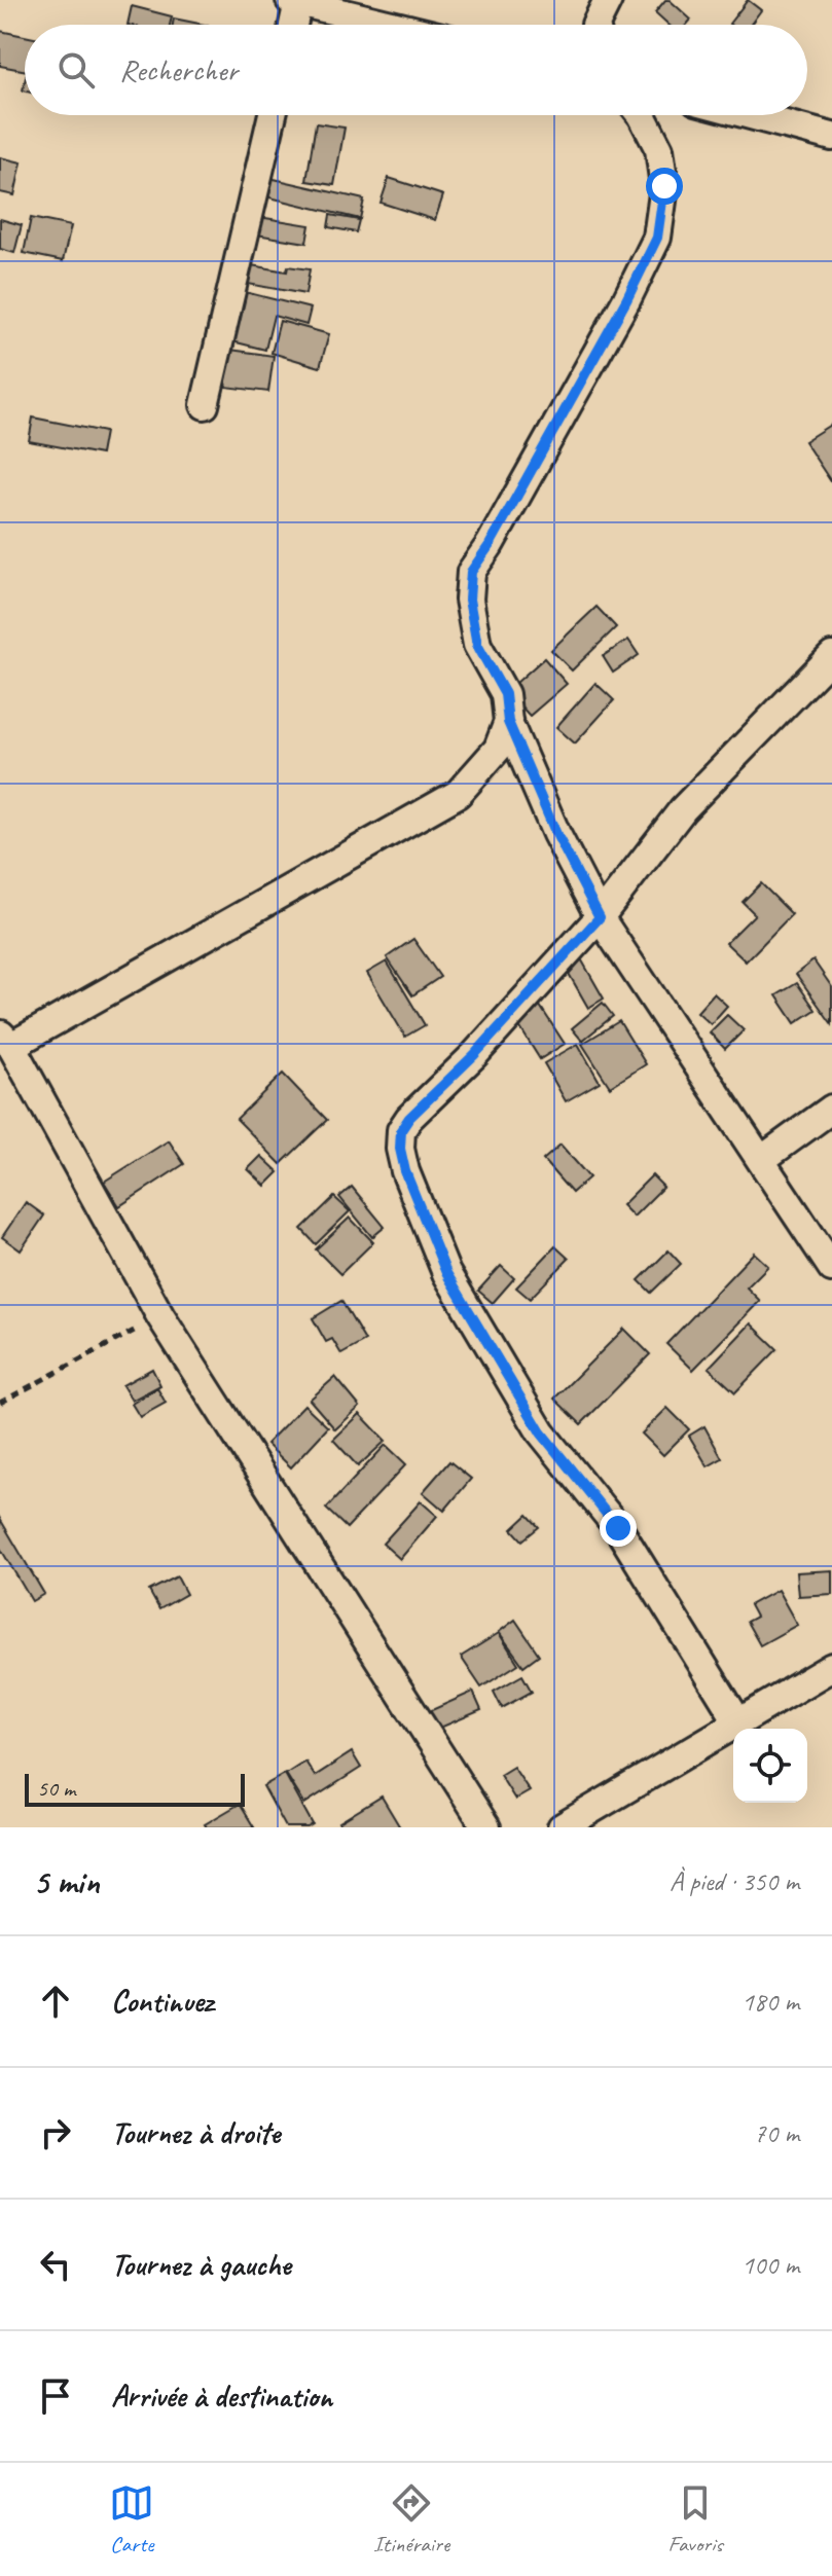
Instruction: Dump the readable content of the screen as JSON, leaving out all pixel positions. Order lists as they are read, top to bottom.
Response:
{
  "scale_bar": "50 m",
  "page": {
    "search": "Rechercher",
    "scale": "50 m",
    "heading": ["5 min", "À pied · 350 m"],
    "list": [
      ["Continuez", "180 m"],
      ["Tournez à droite", "70 m"],
      ["Tournez à gauche", "100 m"],
      "Arrivée à destination"
    ],
    "nav": ["Carte", "Itinéraire", "Favoris"]
  }
}
